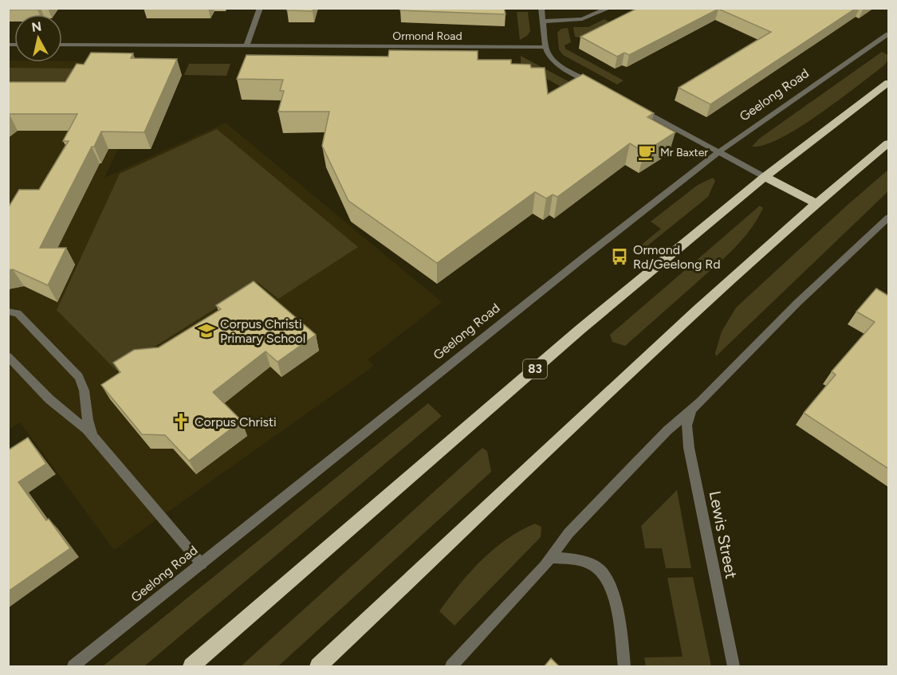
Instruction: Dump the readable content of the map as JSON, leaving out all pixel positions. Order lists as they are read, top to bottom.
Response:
{
  "streets": {
    "highway": ["83"],
    "street": ["Ormond Road", "Geelong Road", "Lewis Street"]
  },
  "places": {
    "cafe": ["Mr Baxter"],
    "bus stop": ["Ormond Rd/Geelong Rd"],
    "school or university": ["Corpus Christi Primary School"],
    "church": ["Corpus Christi"]
  },
  "north": "top"
}
